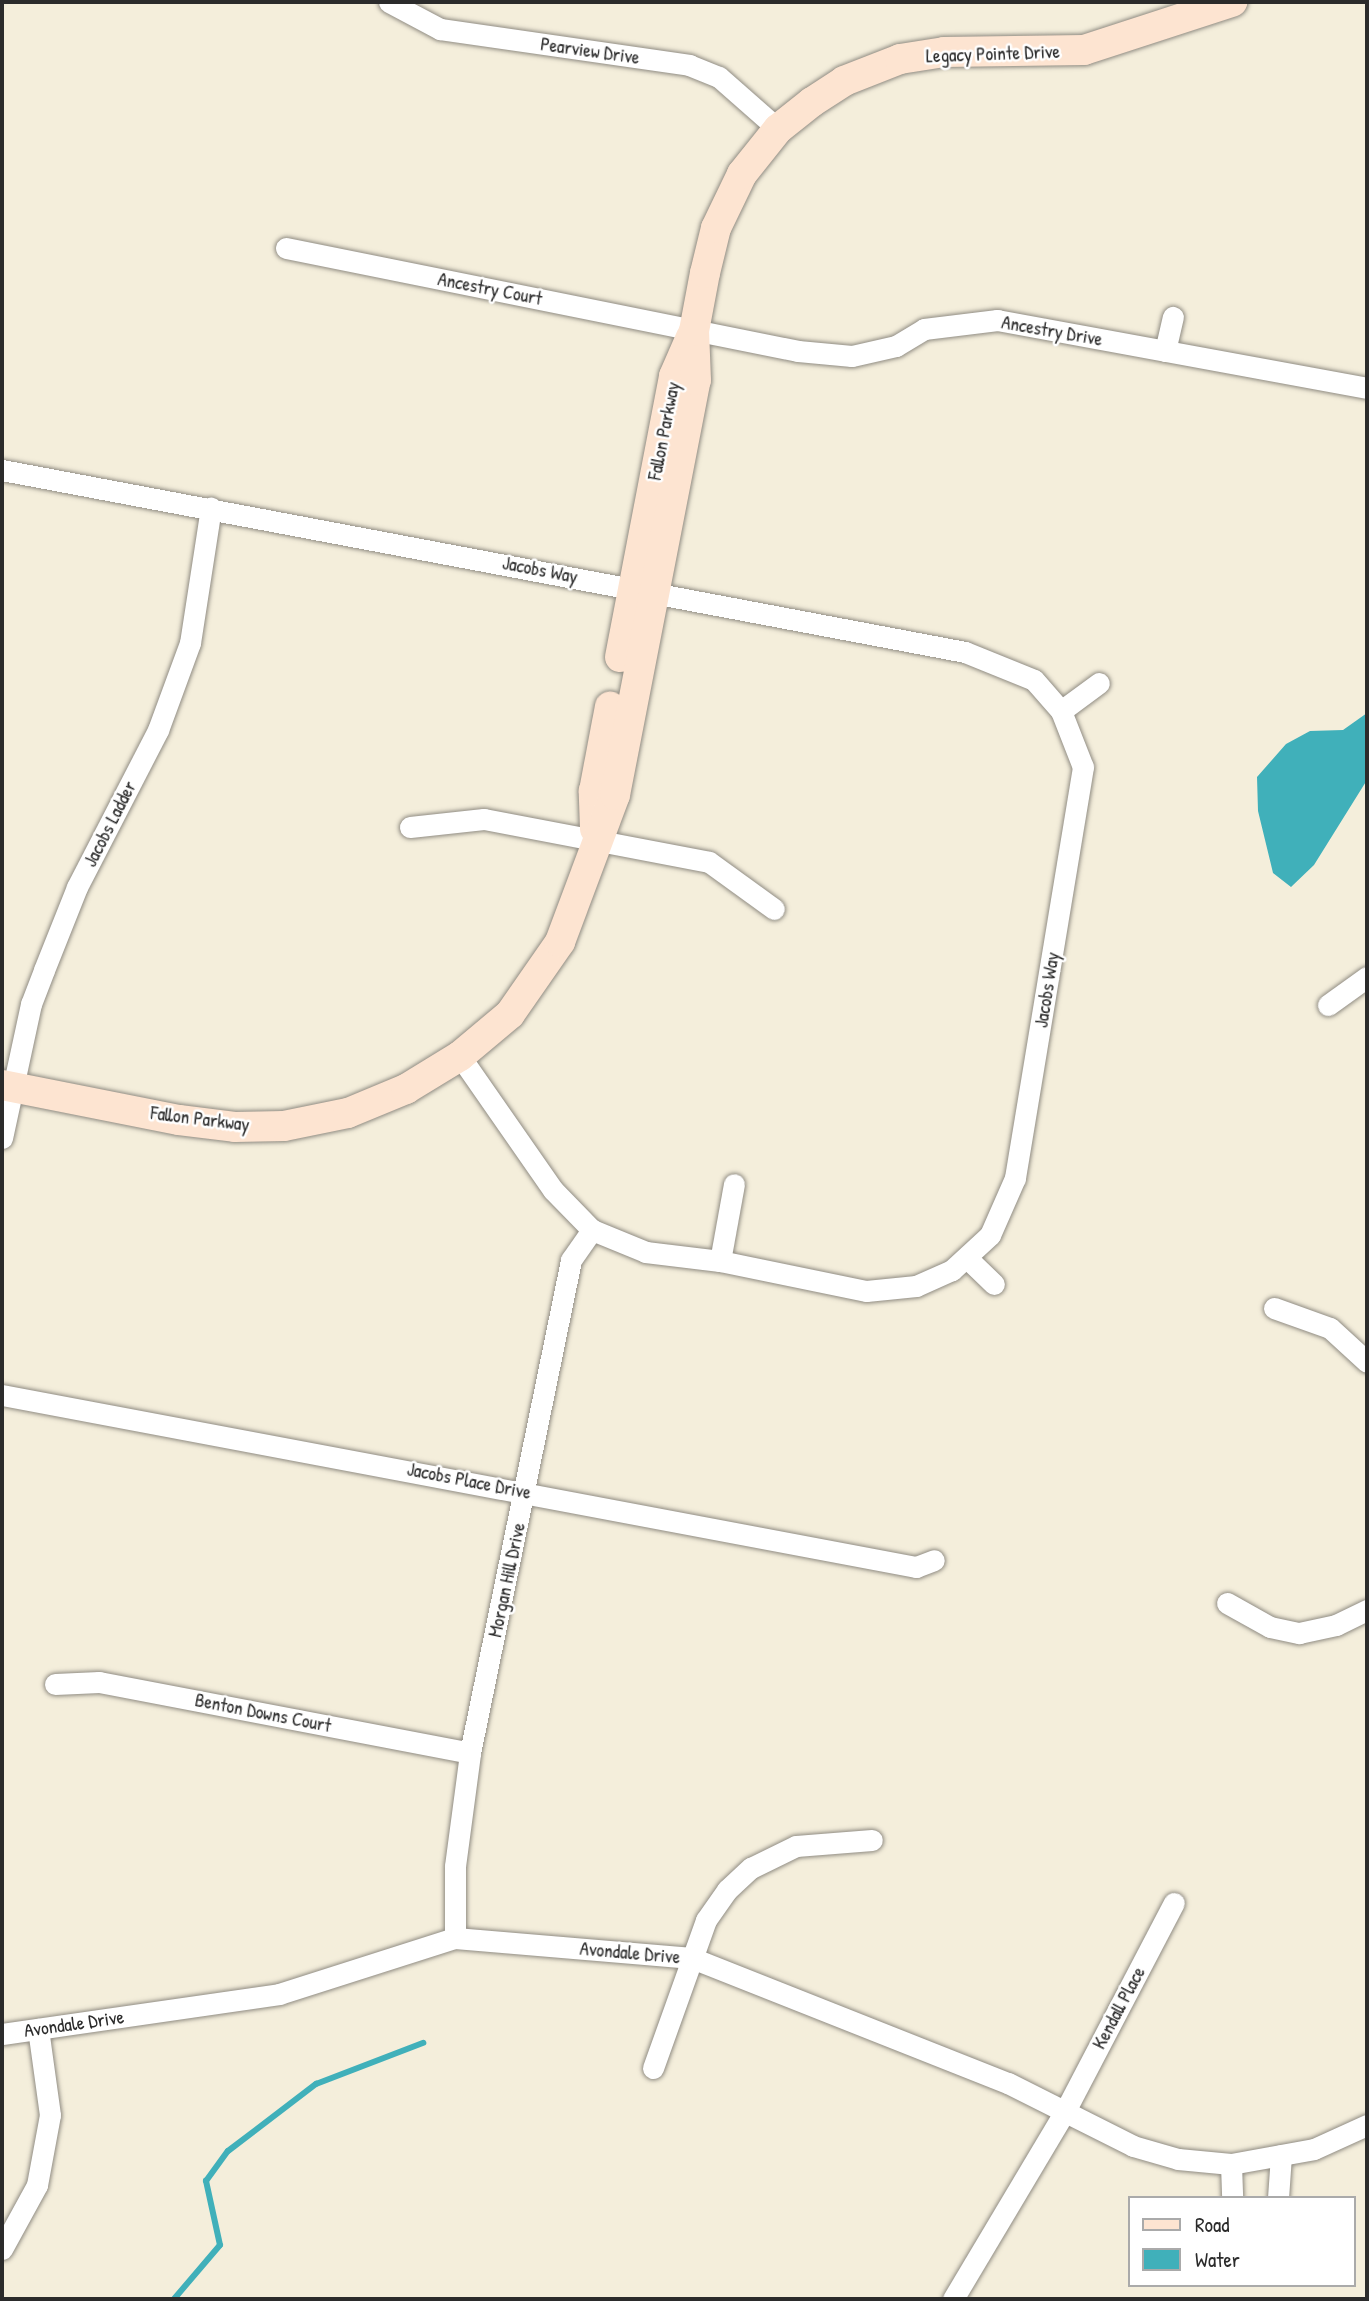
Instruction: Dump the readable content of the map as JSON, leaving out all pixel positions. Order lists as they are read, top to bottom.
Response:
{
  "streets": {
    "street": [
      "Pearview Drive",
      "Legacy Pointe Drive",
      "Ancestry Court",
      "Ancestry Drive",
      "Fallon Parkway",
      "Jacobs Way",
      "Jacobs Ladder",
      "Jacobs Place Drive",
      "Morgan Hill Drive",
      "Benton Downs Court",
      "Avondale Drive",
      "Kendall Place"
    ]
  },
  "crossings": [
    ["Pearview Drive", "Legacy Pointe Drive"],
    ["Legacy Pointe Drive", "Ancestry Court"],
    ["Legacy Pointe Drive", "Ancestry Drive"],
    ["Legacy Pointe Drive", "Fallon Parkway"],
    ["Ancestry Court", "Ancestry Drive"],
    ["Ancestry Court", "Fallon Parkway"],
    ["Ancestry Drive", "Fallon Parkway"],
    ["Fallon Parkway", "Jacobs Way"],
    ["Fallon Parkway", "Jacobs Ladder"],
    ["Jacobs Way", "Jacobs Ladder"],
    ["Jacobs Way", "Morgan Hill Drive"],
    ["Jacobs Place Drive", "Morgan Hill Drive"],
    ["Morgan Hill Drive", "Benton Downs Court"],
    ["Morgan Hill Drive", "Avondale Drive"],
    ["Avondale Drive", "Kendall Place"]
  ],
  "legend": ["Road", "Water"]
}
